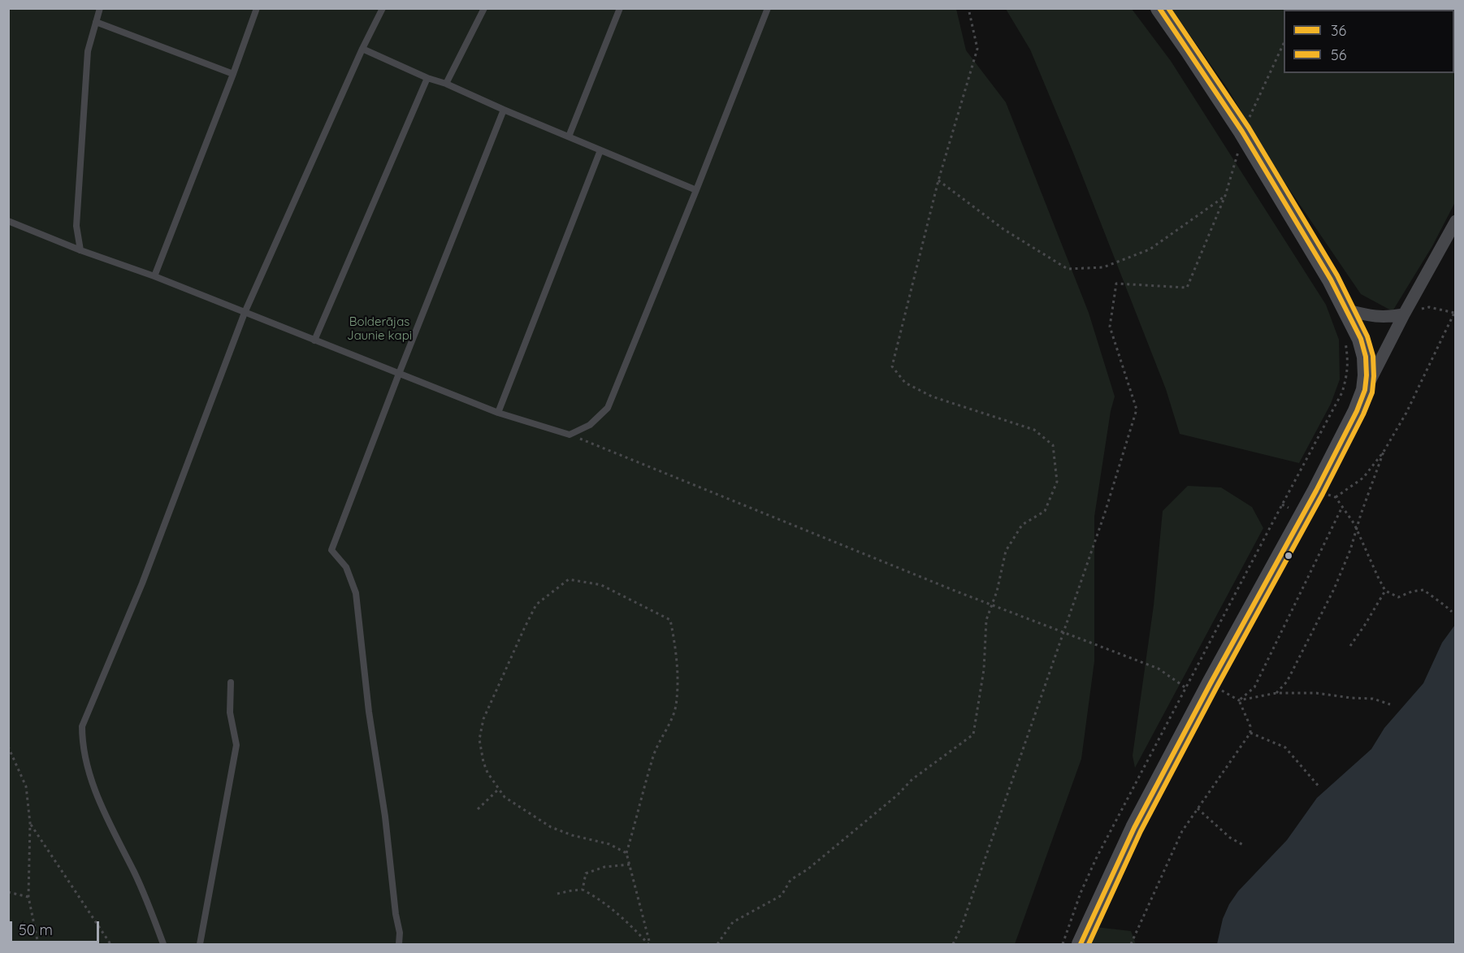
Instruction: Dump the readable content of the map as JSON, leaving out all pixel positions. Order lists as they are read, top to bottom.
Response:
{
  "parks": ["Bolderājas Jaunie kapi"],
  "lines": ["transit line 36", "transit line 56"],
  "legend": ["36", "56"],
  "scale_bar": "50 m"
}
